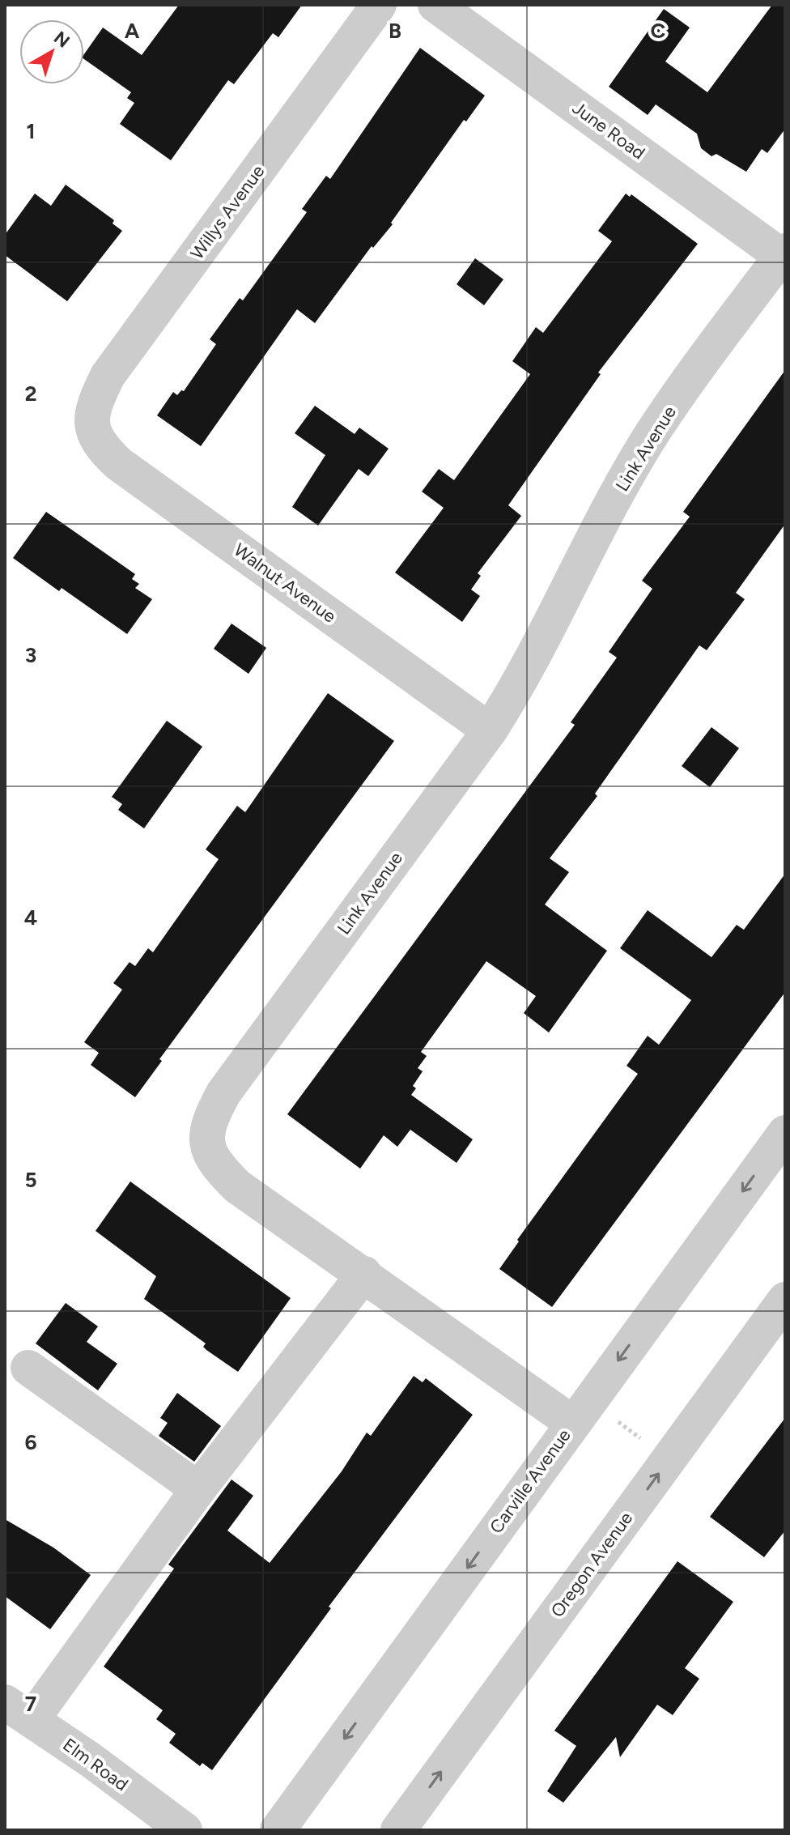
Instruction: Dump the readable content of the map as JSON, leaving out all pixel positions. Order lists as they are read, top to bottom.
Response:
{
  "streets": {
    "street": [
      "June Road",
      "Willys Avenue",
      "Link Avenue",
      "Walnut Avenue",
      "Carville Avenue",
      "Oregon Avenue",
      "Elm Road"
    ]
  },
  "crossings": [
    ["June Road", "Link Avenue"],
    ["Willys Avenue", "Walnut Avenue"],
    ["Link Avenue", "Walnut Avenue"],
    ["Link Avenue", "Carville Avenue"]
  ],
  "one_way": ["Oregon Avenue"],
  "north": "top right",
  "grid": {
    "columns": ["A", "B", "C"],
    "rows": [
      "1",
      "2",
      "3",
      "4",
      "5",
      "6",
      "7"
    ]
  }
}
